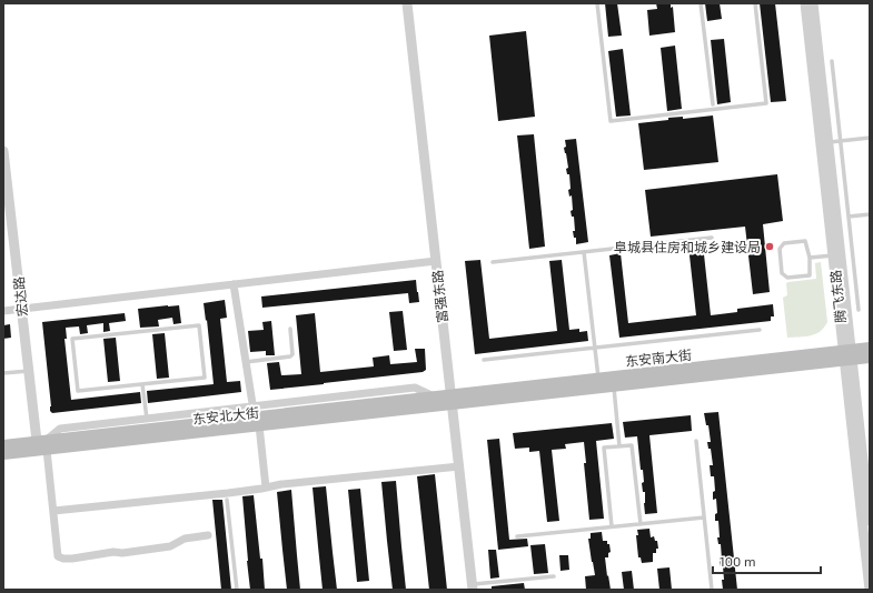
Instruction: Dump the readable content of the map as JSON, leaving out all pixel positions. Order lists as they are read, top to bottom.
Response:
{
  "streets": {
    "main road": ["东安南大街", "东安北大街"],
    "street": ["宏达路", "富强东路", "腾飞东路"]
  },
  "crossings": [
    ["宏达路", "东安北大街"],
    ["富强东路", "东安南大街"],
    ["富强东路", "东安北大街"],
    ["腾飞东路", "东安南大街"],
    ["东安南大街", "东安北大街"]
  ],
  "places": ["阜城县住房和城乡建设局"],
  "scale_bar": "100 m"
}
